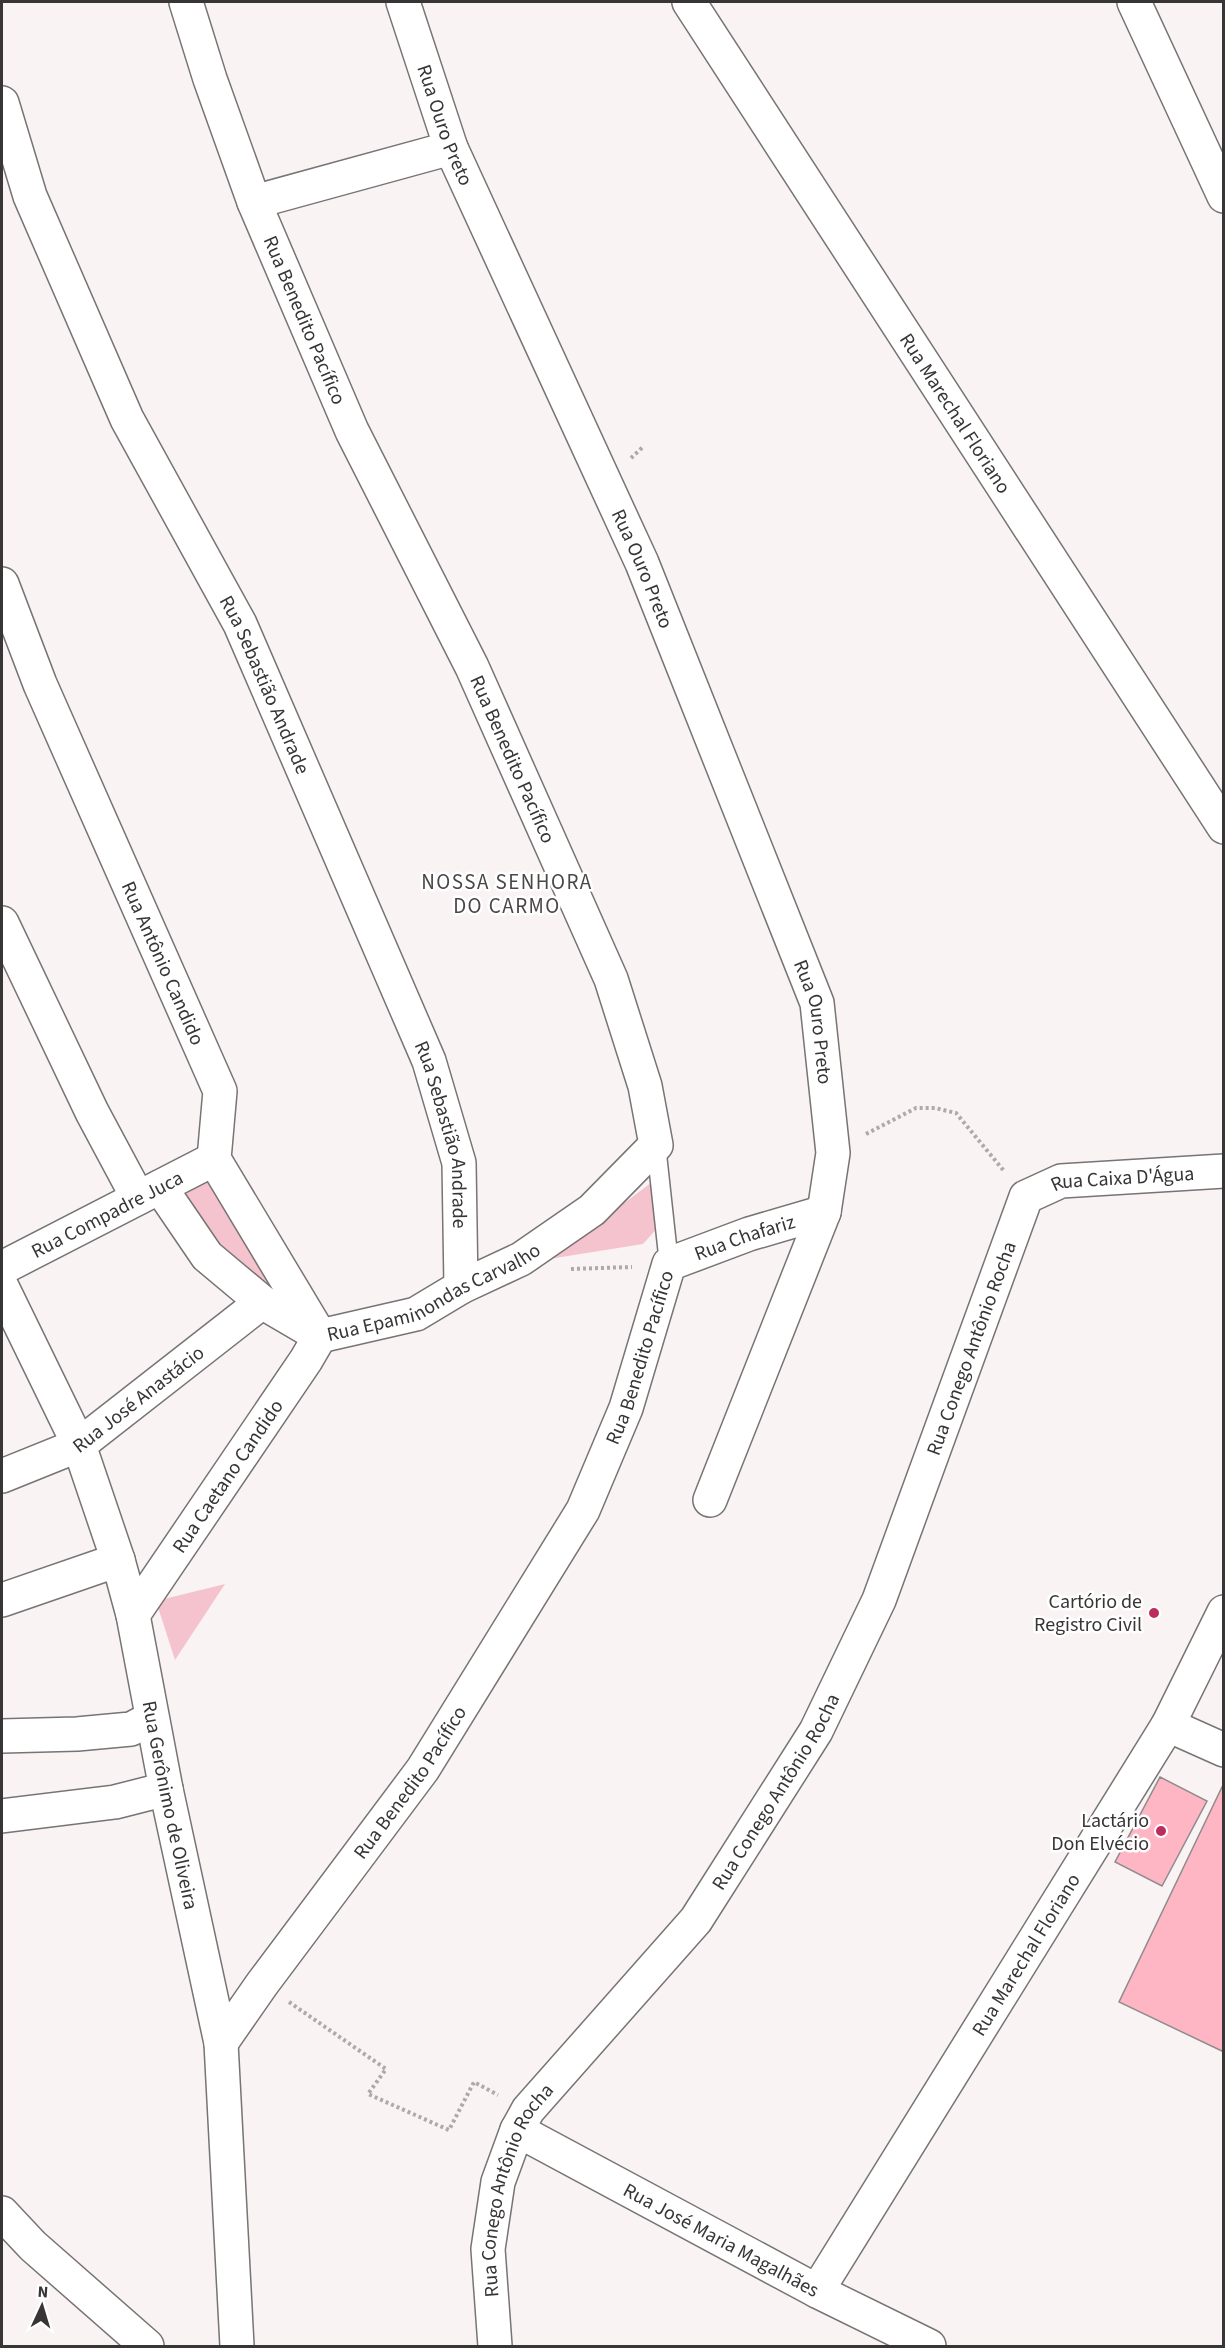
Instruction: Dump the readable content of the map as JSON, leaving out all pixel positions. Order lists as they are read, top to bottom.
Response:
{
  "streets": {
    "street": [
      "Rua Ouro Preto",
      "Rua Benedito Pacífico",
      "Rua Marechal Floriano",
      "Rua Sebastião Andrade",
      "Rua Antônio Candido",
      "Rua Caixa D'Água",
      "Rua Compadre Juca",
      "Rua Chafariz",
      "Rua Epaminondas Carvalho",
      "Rua Conego Antônio Rocha",
      "Rua José Anastácio",
      "Rua Caetano Candido",
      "Rua Gerônimo de Oliveira",
      "Rua José Maria Magalhães"
    ]
  },
  "crossings": [
    ["Rua Ouro Preto", "Rua Chafariz"],
    ["Rua Benedito Pacífico", "Rua Chafariz"],
    ["Rua Benedito Pacífico", "Rua Epaminondas Carvalho"],
    ["Rua Benedito Pacífico", "Rua Gerônimo de Oliveira"],
    ["Rua Marechal Floriano", "Rua José Maria Magalhães"],
    ["Rua Sebastião Andrade", "Rua Epaminondas Carvalho"],
    ["Rua Antônio Candido", "Rua Compadre Juca"],
    ["Rua Caixa D'Água", "Rua Conego Antônio Rocha"],
    ["Rua Compadre Juca", "Rua Epaminondas Carvalho"],
    ["Rua Chafariz", "Rua Epaminondas Carvalho"],
    ["Rua Epaminondas Carvalho", "Rua José Anastácio"],
    ["Rua Epaminondas Carvalho", "Rua Caetano Candido"],
    ["Rua Conego Antônio Rocha", "Rua José Maria Magalhães"],
    ["Rua José Anastácio", "Rua Gerônimo de Oliveira"],
    ["Rua Caetano Candido", "Rua Gerônimo de Oliveira"]
  ],
  "districts": ["NOSSA SENHORA DO CARMO"],
  "places": ["Cartório de Registro Civil", "Lactário Don Elvécio"],
  "north": "top"
}
